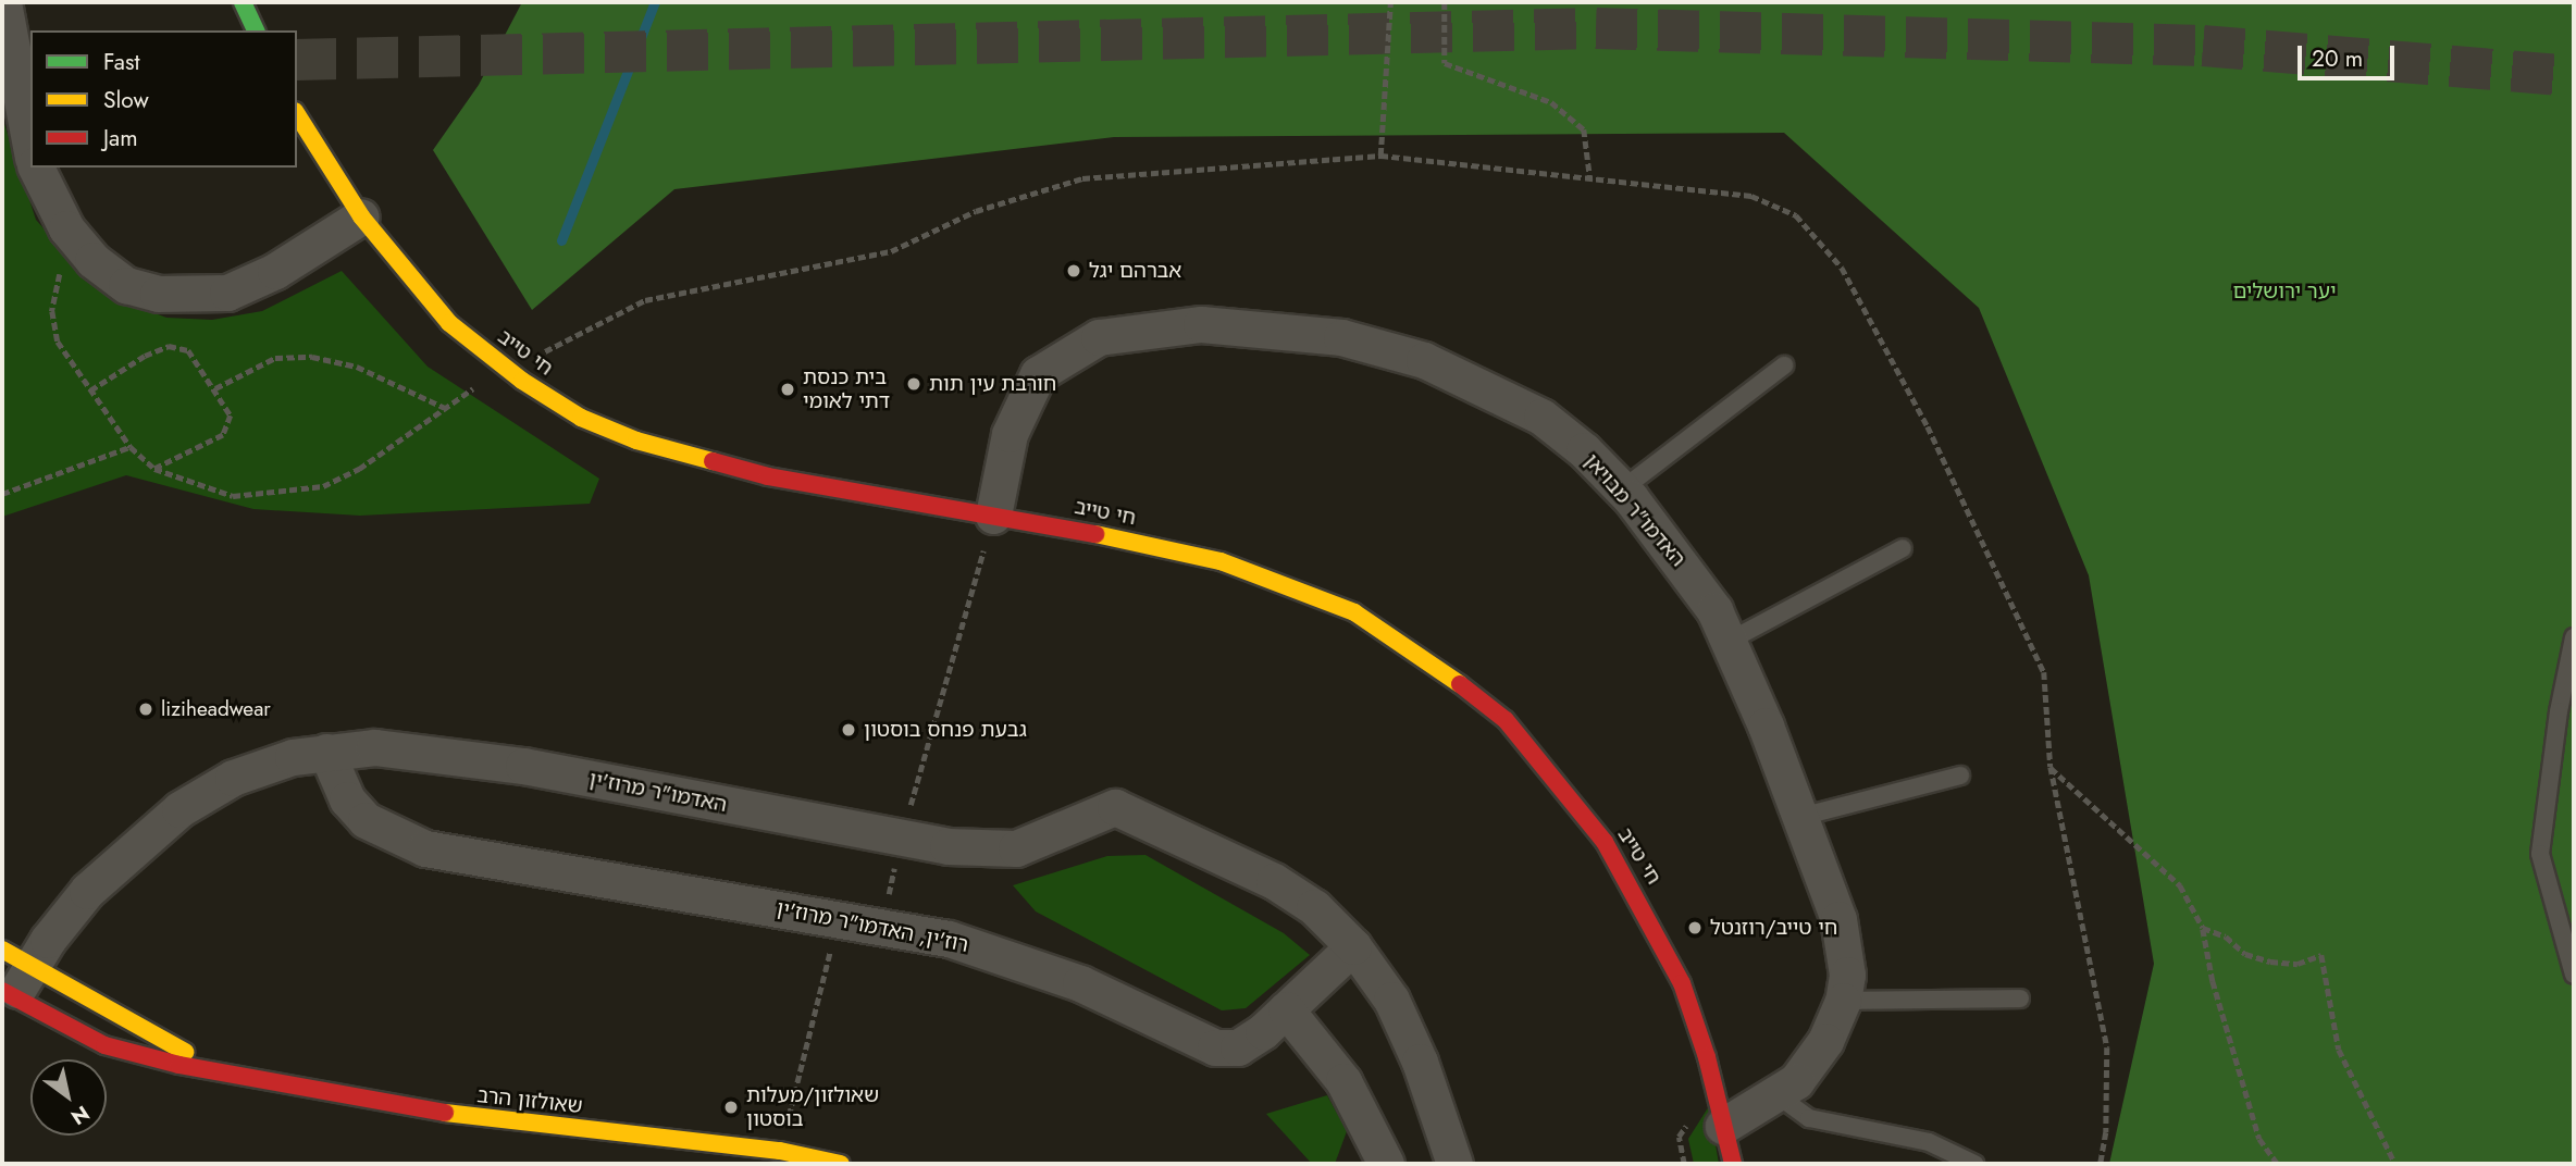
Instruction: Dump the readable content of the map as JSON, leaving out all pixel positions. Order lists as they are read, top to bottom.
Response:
{
  "streets": {
    "street": [
      "חי טייב",
      "האדמו\"ר מבויאן",
      "האדמו\"ר מרוז'ין",
      "רוז'ין, האדמו\"ר מרוז'ין",
      "שאולזון הרב"
    ]
  },
  "crossings": [
    ["חי טייב", "האדמו\"ר מבויאן"],
    ["האדמו\"ר מרוז'ין", "רוז'ין, האדמו\"ר מרוז'ין"],
    ["האדמו\"ר מרוז'ין", "שאולזון הרב"]
  ],
  "parks": ["יער ירושלים"],
  "places": [
    "אברהם יגל",
    "חורבת עין תות",
    "בית כנסת דתי לאומי",
    "liziheadwear",
    "גבעת פנחס בוסטון",
    "חי טייב/רוזנטל",
    "שאולזון/מעלות בוסטון"
  ],
  "legend": ["Fast", "Slow", "Jam"],
  "scale_bar": "20 m",
  "north": "bottom right"
}
